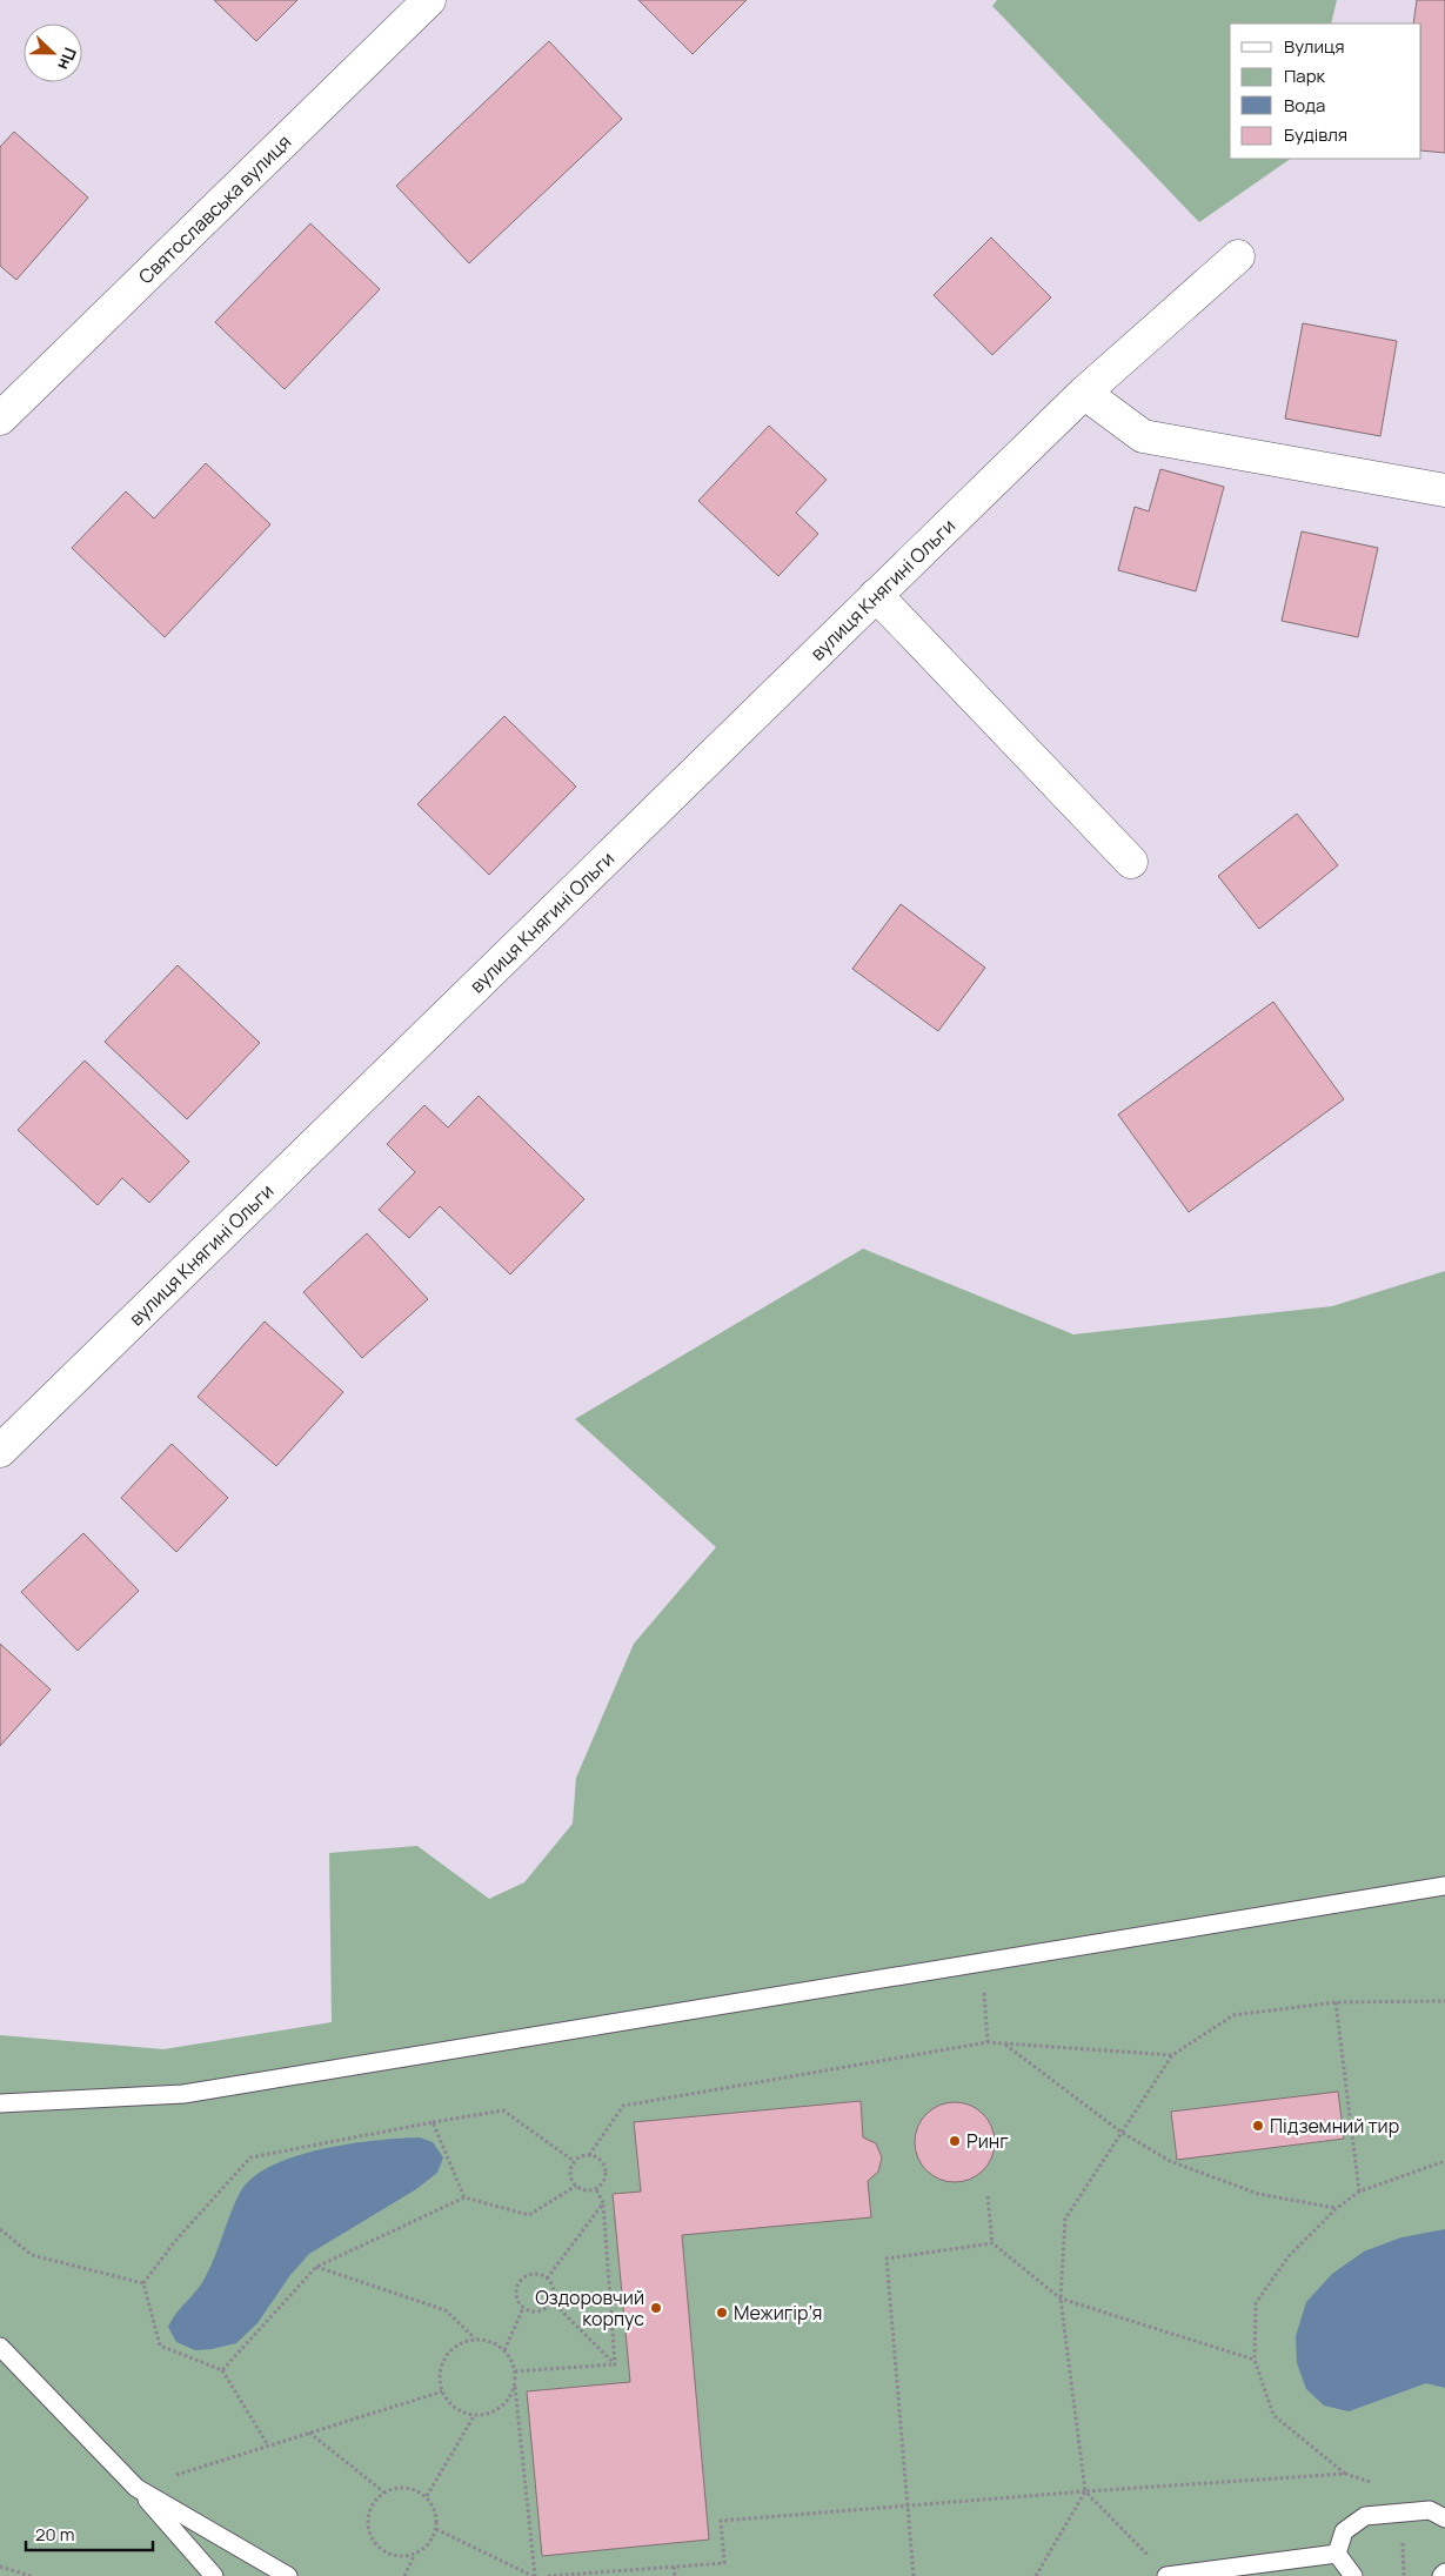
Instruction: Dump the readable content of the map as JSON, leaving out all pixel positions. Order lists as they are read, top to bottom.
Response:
{
  "streets": {
    "street": ["Святославська вулиця", "вулиця Княгині Ольги"]
  },
  "places": [
    "Підземний тир",
    "Ринг",
    "Оздоровчий корпус",
    "Межигір’я"
  ],
  "legend": [
    "Вулиця",
    "Парк",
    "Вода",
    "Будівля"
  ],
  "scale_bar": "20 m",
  "north": "right"
}
